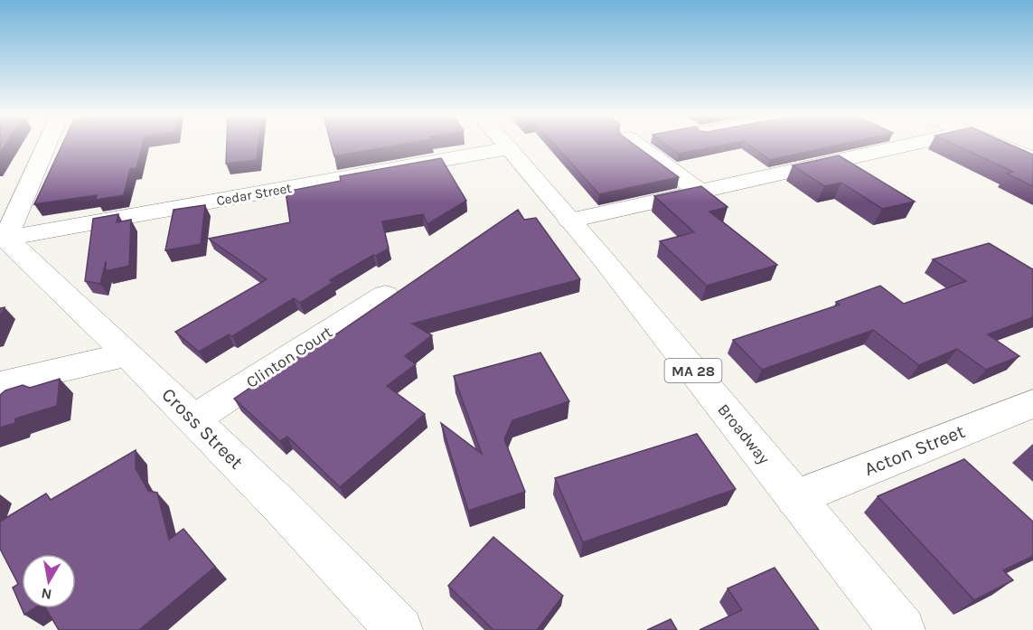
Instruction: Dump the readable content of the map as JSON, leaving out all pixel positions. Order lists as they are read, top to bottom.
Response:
{
  "streets": {
    "street": [
      "Cedar Street",
      "Clinton Court",
      "MA 28",
      "Cross Street",
      "Broadway",
      "Acton Street"
    ]
  },
  "crossings": [
    ["Cedar Street", "Cross Street"],
    ["Cedar Street", "Broadway"],
    ["Clinton Court", "Cross Street"],
    ["Broadway", "Acton Street"]
  ],
  "north": "bottom"
}
